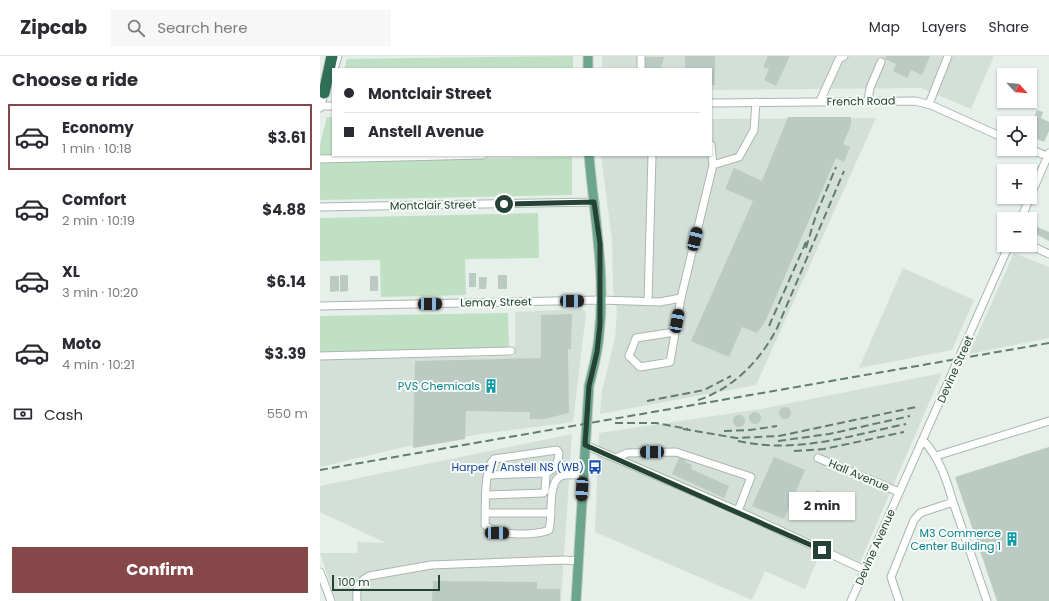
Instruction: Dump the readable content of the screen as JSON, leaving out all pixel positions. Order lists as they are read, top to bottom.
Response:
{
  "streets": {
    "street": [
      "French Road",
      "Montclair Street",
      "Lemay Street",
      "Devine Street",
      "Hall Avenue",
      "Devine Avenue"
    ]
  },
  "crossings": [
    ["Devine Street", "Hall Avenue"],
    ["Devine Street", "Devine Avenue"],
    ["Hall Avenue", "Devine Avenue"]
  ],
  "places": {
    "building": ["PVS Chemicals", "M3 Commerce Center Building 1"],
    "bus stop": ["Harper / Anstell NS (WB)"]
  },
  "scale_bar": "100 m",
  "north": "bottom right",
  "page": {
    "header": "Zipcab",
    "search": "Search here",
    "nav": ["Map", "Layers", "Share"],
    "heading": "Choose a ride",
    "map_buttons": ["+", "−"],
    "banner": ["Montclair Street", "Anstell Avenue"],
    "list": [
      {
        "name": "Economy",
        "note": "1 min · 10:18",
        "value": "$3.61"
      },
      {
        "name": "Comfort",
        "note": "2 min · 10:19",
        "value": "$4.88"
      },
      {
        "name": "XL",
        "note": "3 min · 10:20",
        "value": "$6.14"
      },
      {
        "name": "Moto",
        "note": "4 min · 10:21",
        "value": "$3.39"
      }
    ],
    "pay": ["Cash", "550 m"],
    "bubble": "2 min",
    "buttons": "Confirm",
    "scale": "100 m"
  }
}
